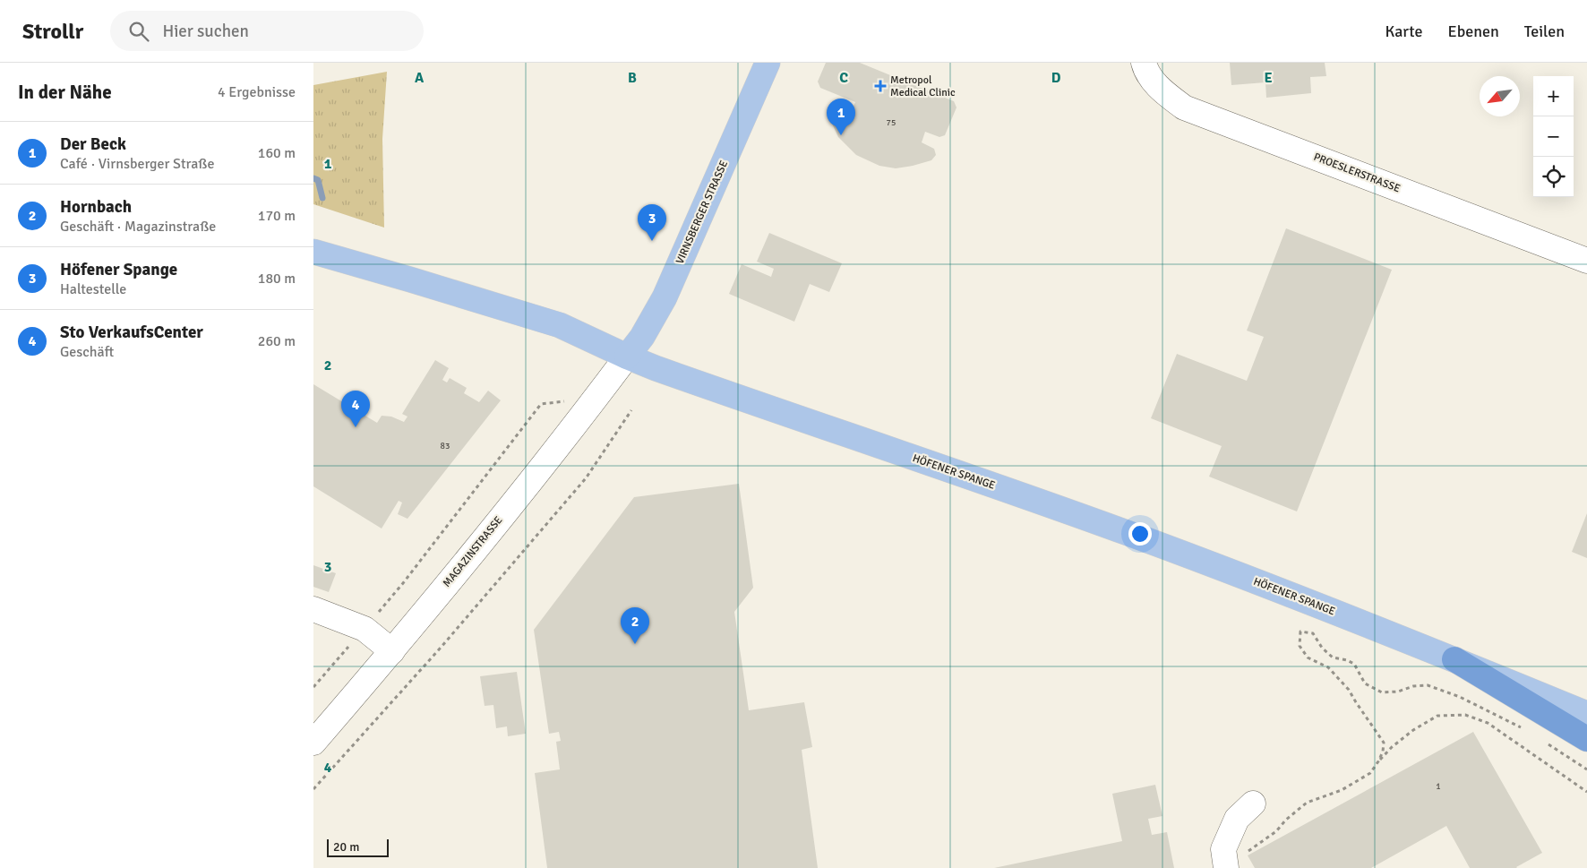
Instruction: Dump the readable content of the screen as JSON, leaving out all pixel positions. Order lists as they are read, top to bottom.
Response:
{
  "streets": {
    "main road": ["VIRNSBERGER STRASSE", "HÖFENER SPANGE"],
    "street": ["PROESLERSTRASSE", "MAGAZINSTRASSE"]
  },
  "crossings": [
    ["VIRNSBERGER STRASSE", "HÖFENER SPANGE"],
    ["VIRNSBERGER STRASSE", "MAGAZINSTRASSE"],
    ["HÖFENER SPANGE", "MAGAZINSTRASSE"]
  ],
  "places": {
    "health": ["Metropol Medical Clinic"]
  },
  "house_numbers": ["75", "83", "1"],
  "scale_bar": "20 m",
  "north": "bottom left",
  "page": {
    "header": "Strollr",
    "search": "Hier suchen",
    "nav": ["Karte", "Ebenen", "Teilen"],
    "heading": ["In der Nähe", "4 Ergebnisse"],
    "map_buttons": ["+", "−"],
    "pins": [
      "1",
      "3",
      "4",
      "2"
    ],
    "list": [
      {
        "mark": "1",
        "name": "Der Beck",
        "note": "Café · Virnsberger Straße",
        "value": "160 m"
      },
      {
        "mark": "2",
        "name": "Hornbach",
        "note": "Geschäft · Magazinstraße",
        "value": "170 m"
      },
      {
        "mark": "3",
        "name": "Höfener Spange",
        "note": "Haltestelle",
        "value": "180 m"
      },
      {
        "mark": "4",
        "name": "Sto VerkaufsCenter",
        "note": "Geschäft",
        "value": "260 m"
      }
    ],
    "scale": "20 m"
  },
  "grid": {
    "columns": [
      "A",
      "B",
      "C",
      "D",
      "E"
    ],
    "rows": [
      "1",
      "2",
      "3",
      "4"
    ]
  }
}
